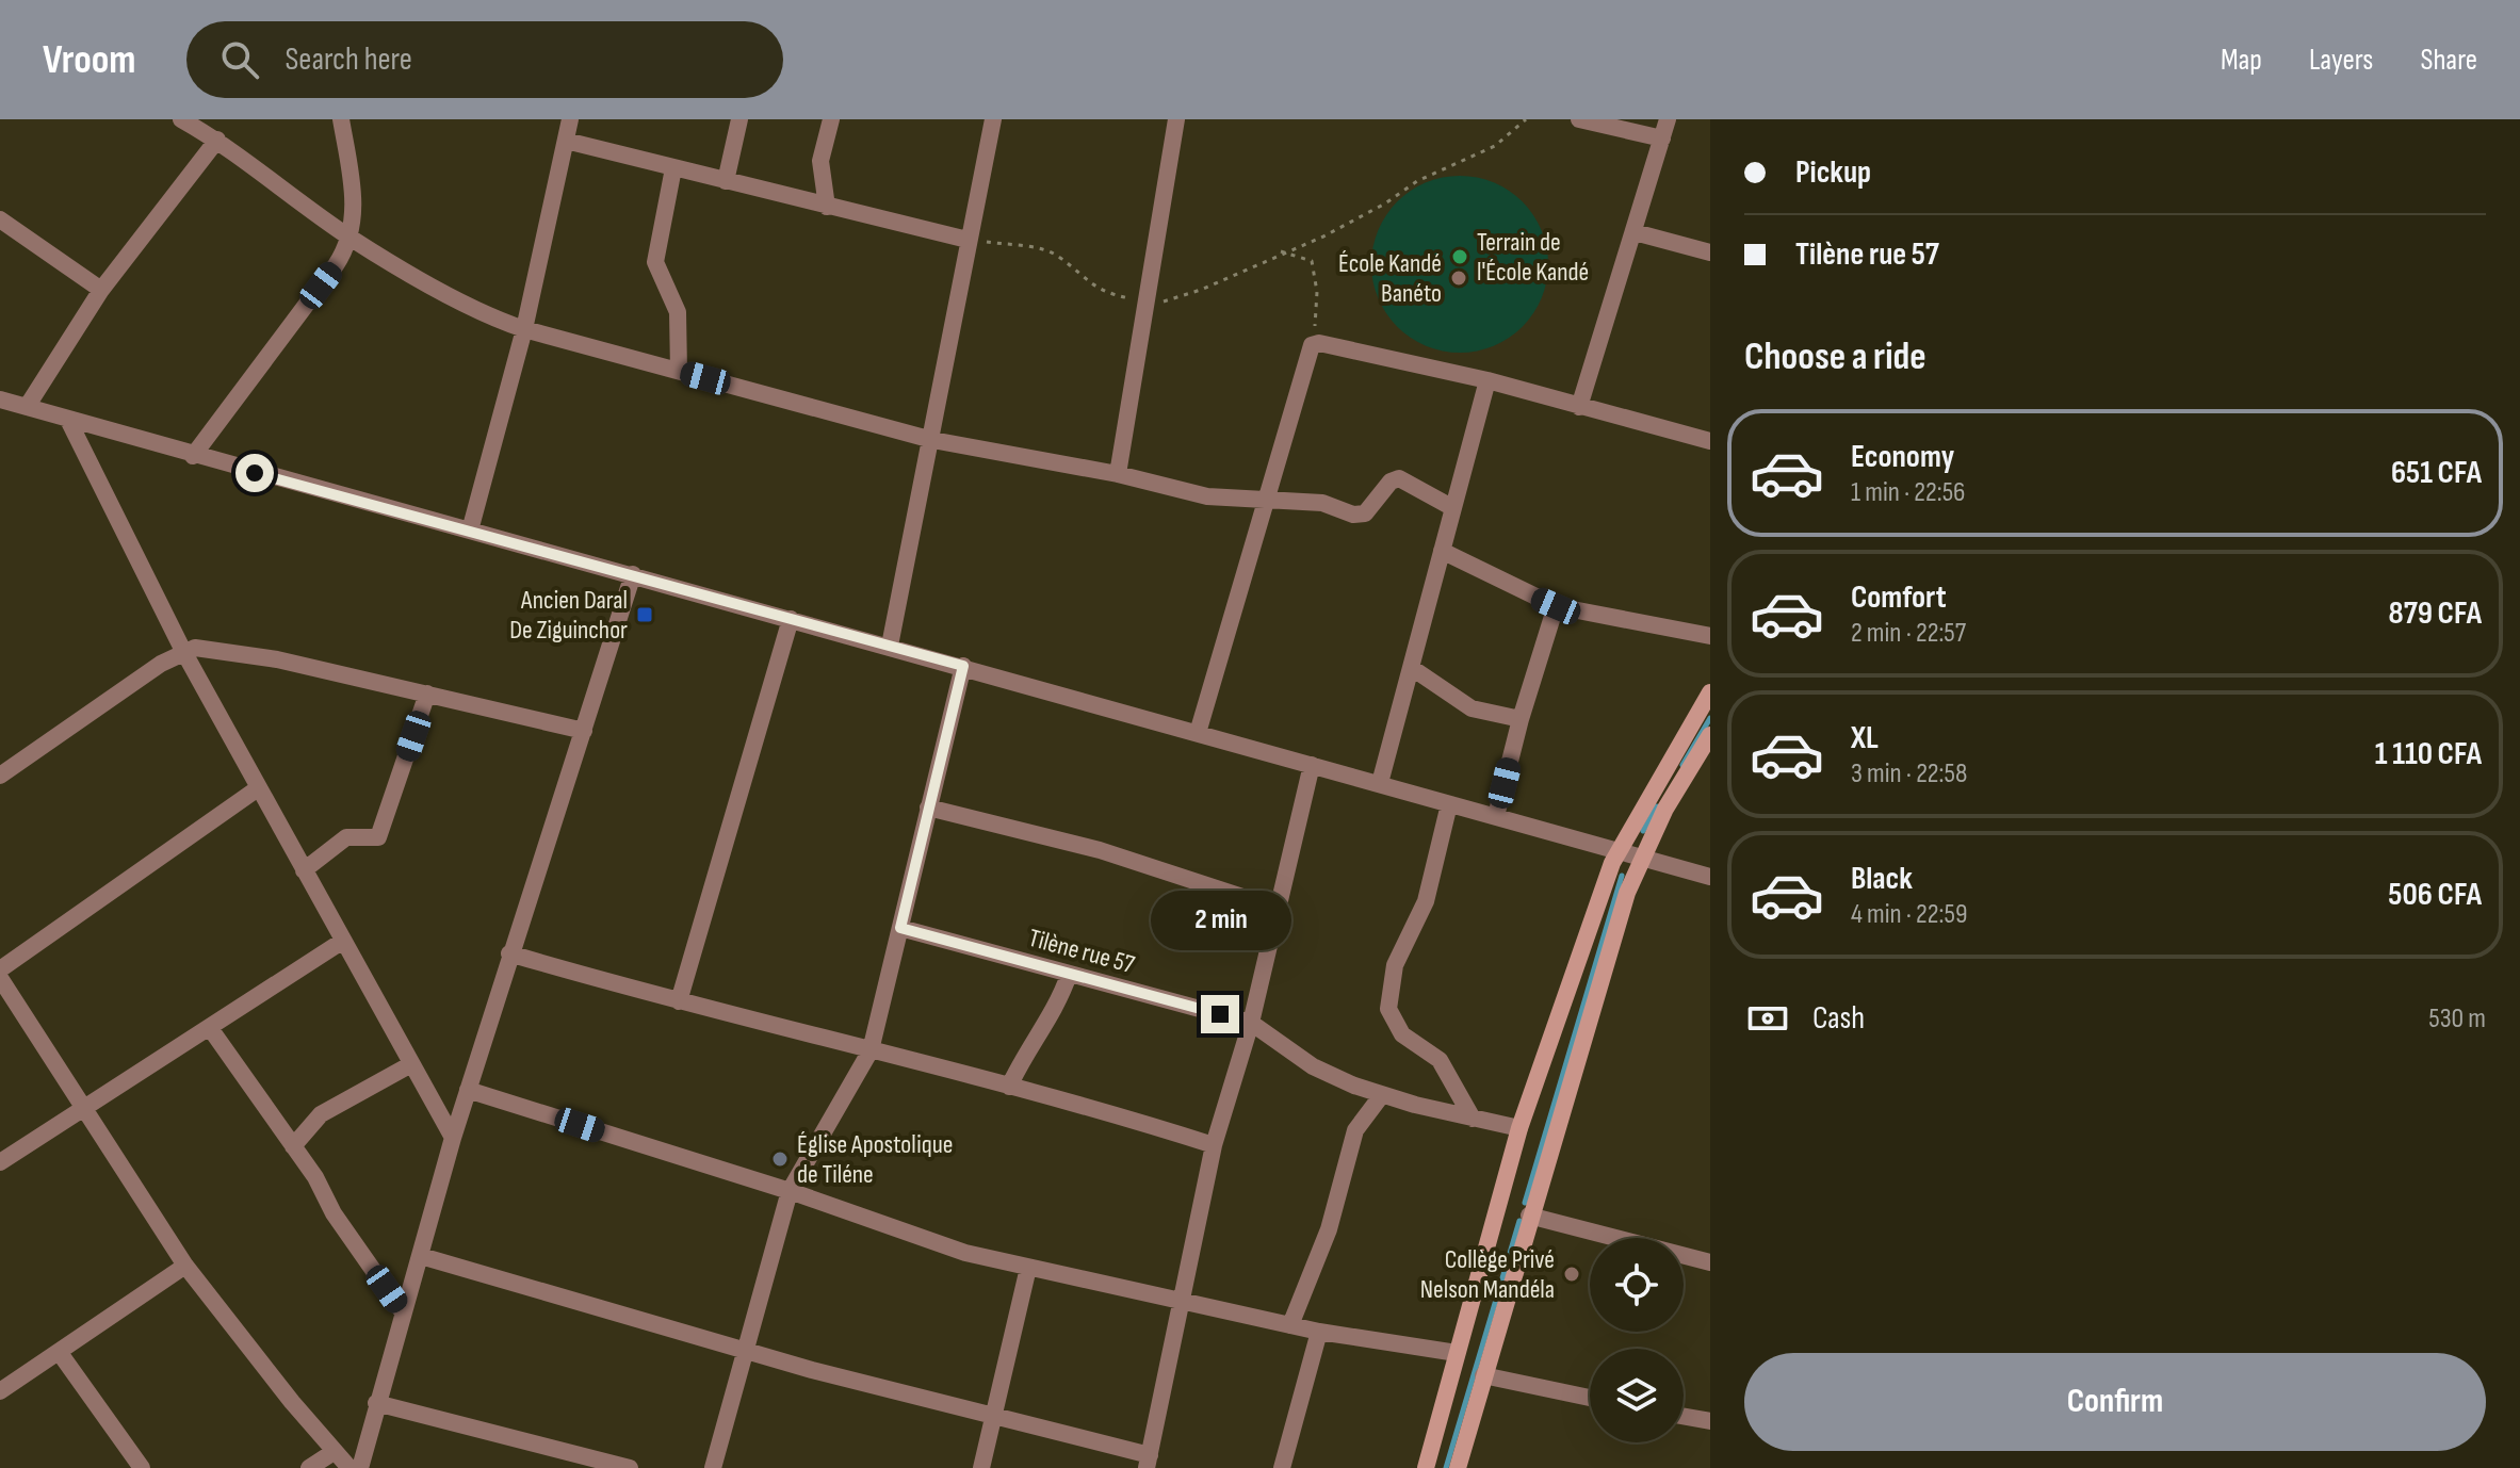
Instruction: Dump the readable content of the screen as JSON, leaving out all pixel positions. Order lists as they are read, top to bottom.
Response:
{
  "streets": {
    "street": ["Tilène rue 57"]
  },
  "places": {
    "other": [
      "Terrain de l'École Kandé",
      "École Kandé Banéto",
      "Église Apostolique de Tiléne",
      "Collège Privé Nelson Mandéla"
    ],
    "transit": ["Ancien Daral De Ziguinchor"]
  },
  "page": {
    "header": "Vroom",
    "search": "Search here",
    "nav": ["Map", "Layers", "Share"],
    "banner": ["Pickup", "Tilène rue 57"],
    "heading": "Choose a ride",
    "list": [
      {
        "name": "Economy",
        "note": "1 min · 22:56",
        "value": "651 CFA"
      },
      {
        "name": "Comfort",
        "note": "2 min · 22:57",
        "value": "879 CFA"
      },
      {
        "name": "XL",
        "note": "3 min · 22:58",
        "value": "1 110 CFA"
      },
      {
        "name": "Black",
        "note": "4 min · 22:59",
        "value": "506 CFA"
      }
    ],
    "bubble": "2 min",
    "pay": ["Cash", "530 m"],
    "buttons": "Confirm"
  }
}
